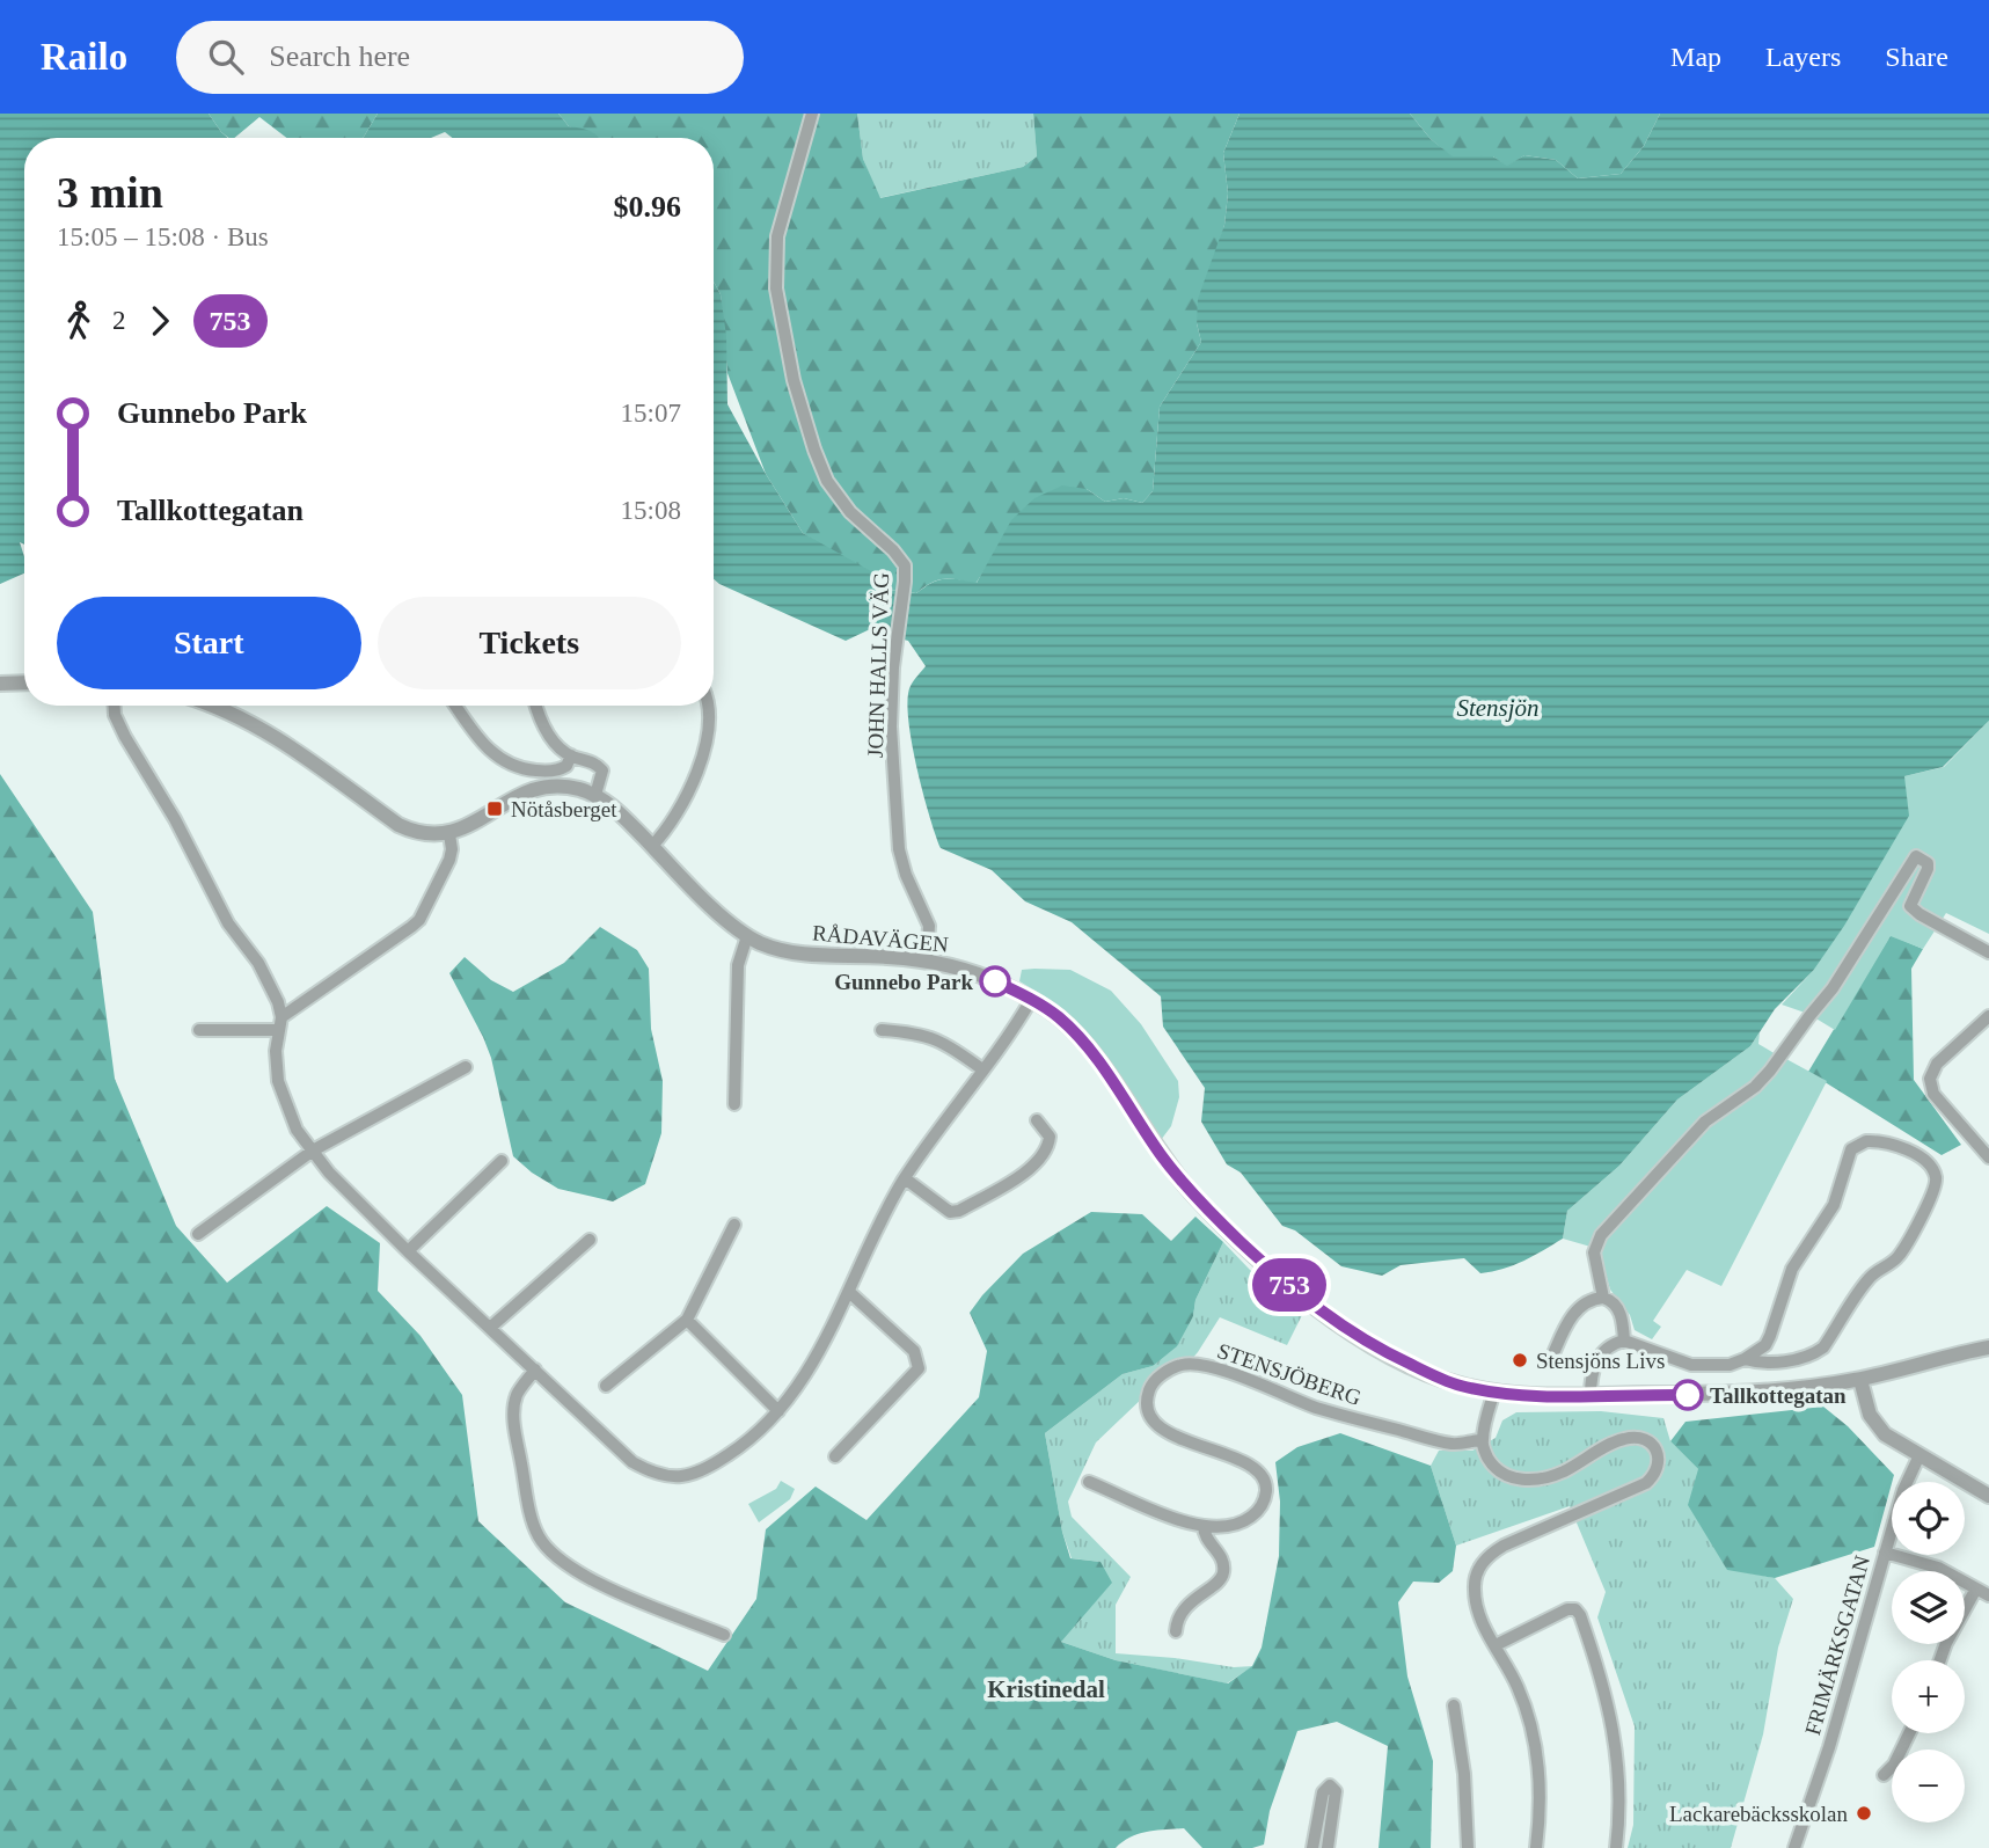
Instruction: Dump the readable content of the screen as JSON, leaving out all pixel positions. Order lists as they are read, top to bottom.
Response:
{
  "streets": {
    "street": [
      "JOHN HALLS VÄG",
      "RÅDAVÄGEN",
      "STENSJÖBERG",
      "FRIMÄRKSGATAN"
    ]
  },
  "crossings": [
    ["JOHN HALLS VÄG", "RÅDAVÄGEN"]
  ],
  "districts": ["Kristinedal"],
  "water": ["Stensjön"],
  "places": {
    "transit": ["Nötåsberget"],
    "other": [
      "Gunnebo Park",
      "Stensjöns Livs",
      "Tallkottegatan",
      "Lackarebäcksskolan"
    ]
  },
  "lines": ["bus line 753"],
  "page": {
    "header": "Railo",
    "search": "Search here",
    "nav": ["Map", "Layers", "Share"],
    "on_map": "753",
    "heading": ["3 min", "15:05 – 15:08 · Bus", "$0.96"],
    "legs": ["2", "753"],
    "list": [
      {
        "name": "Gunnebo Park",
        "value": "15:07"
      },
      {
        "name": "Tallkottegatan",
        "value": "15:08"
      }
    ],
    "buttons": ["Start", "Tickets"],
    "map_buttons": ["+", "−"]
  }
}
